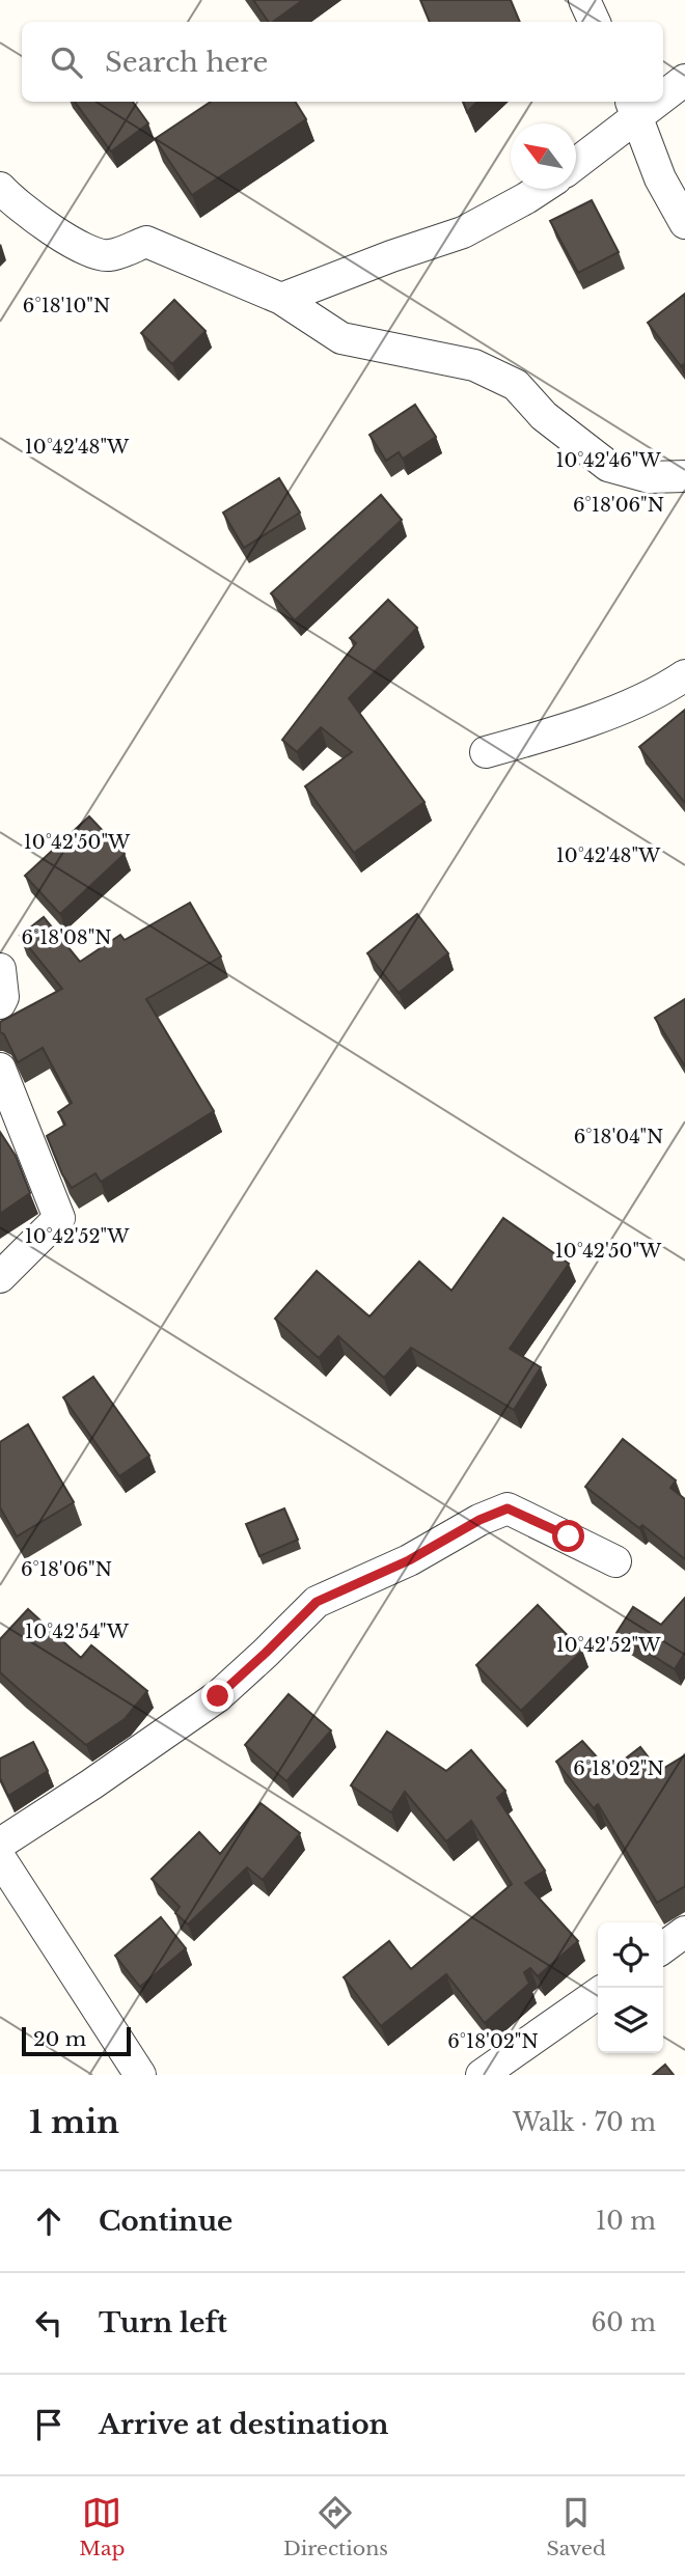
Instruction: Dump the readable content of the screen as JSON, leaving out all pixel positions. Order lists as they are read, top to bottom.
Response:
{
  "scale_bar": "20 m",
  "north": "top left",
  "page": {
    "search": "Search here",
    "scale": "20 m",
    "heading": ["1 min", "Walk · 70 m"],
    "list": [
      ["Continue", "10 m"],
      ["Turn left", "60 m"],
      "Arrive at destination"
    ],
    "nav": ["Map", "Directions", "Saved"]
  },
  "coordinates": [
    "6°18'10\"N",
    "10°42'48\"W",
    "10°42'46\"W",
    "6°18'06\"N",
    "10°42'50\"W",
    "6°18'08\"N",
    "6°18'04\"N",
    "10°42'52\"W",
    "10°42'54\"W",
    "6°18'02\"N"
  ]
}
